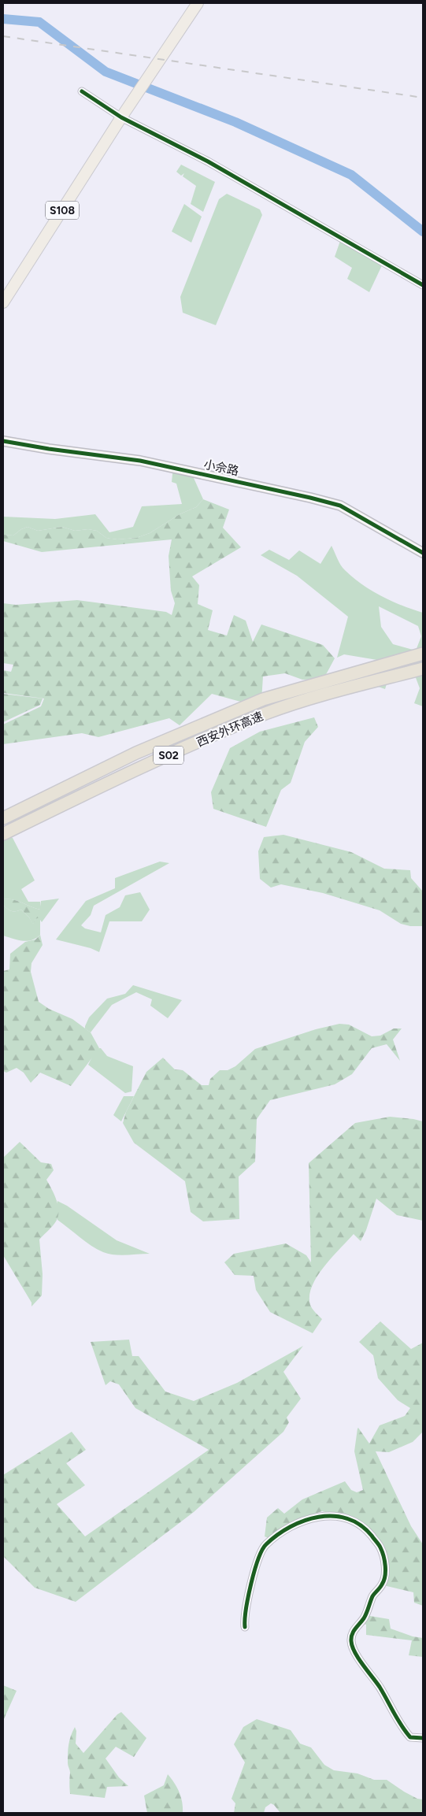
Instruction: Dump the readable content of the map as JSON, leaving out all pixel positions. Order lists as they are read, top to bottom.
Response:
{
  "streets": {
    "highway": ["西安外环高速", "S02"],
    "main road": ["S108"],
    "street": ["小佘路"]
  }
}
